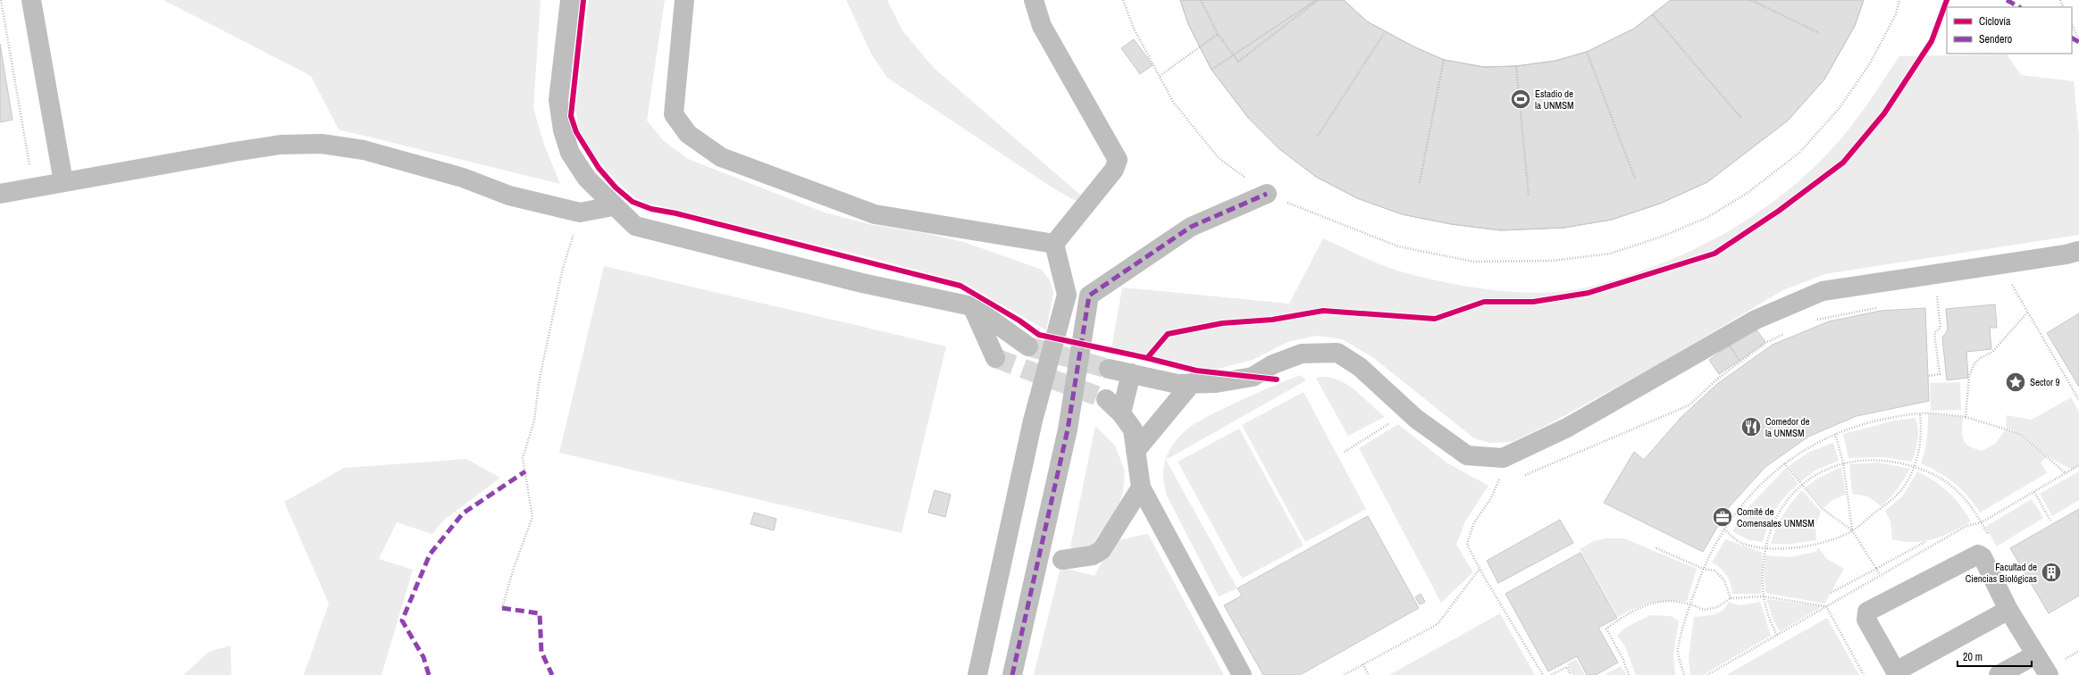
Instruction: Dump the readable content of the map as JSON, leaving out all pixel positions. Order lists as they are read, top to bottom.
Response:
{
  "places": {
    "sports": ["Estadio de la UNMSM"],
    "place": ["Sector 9"],
    "restaurant": ["Comedor de la UNMSM"],
    "office": ["Comité de Comensales UNMSM"],
    "building": ["Facultad de Ciencias Biológicas"]
  },
  "legend": ["Ciclovía", "Sendero"],
  "scale_bar": "20 m"
}
